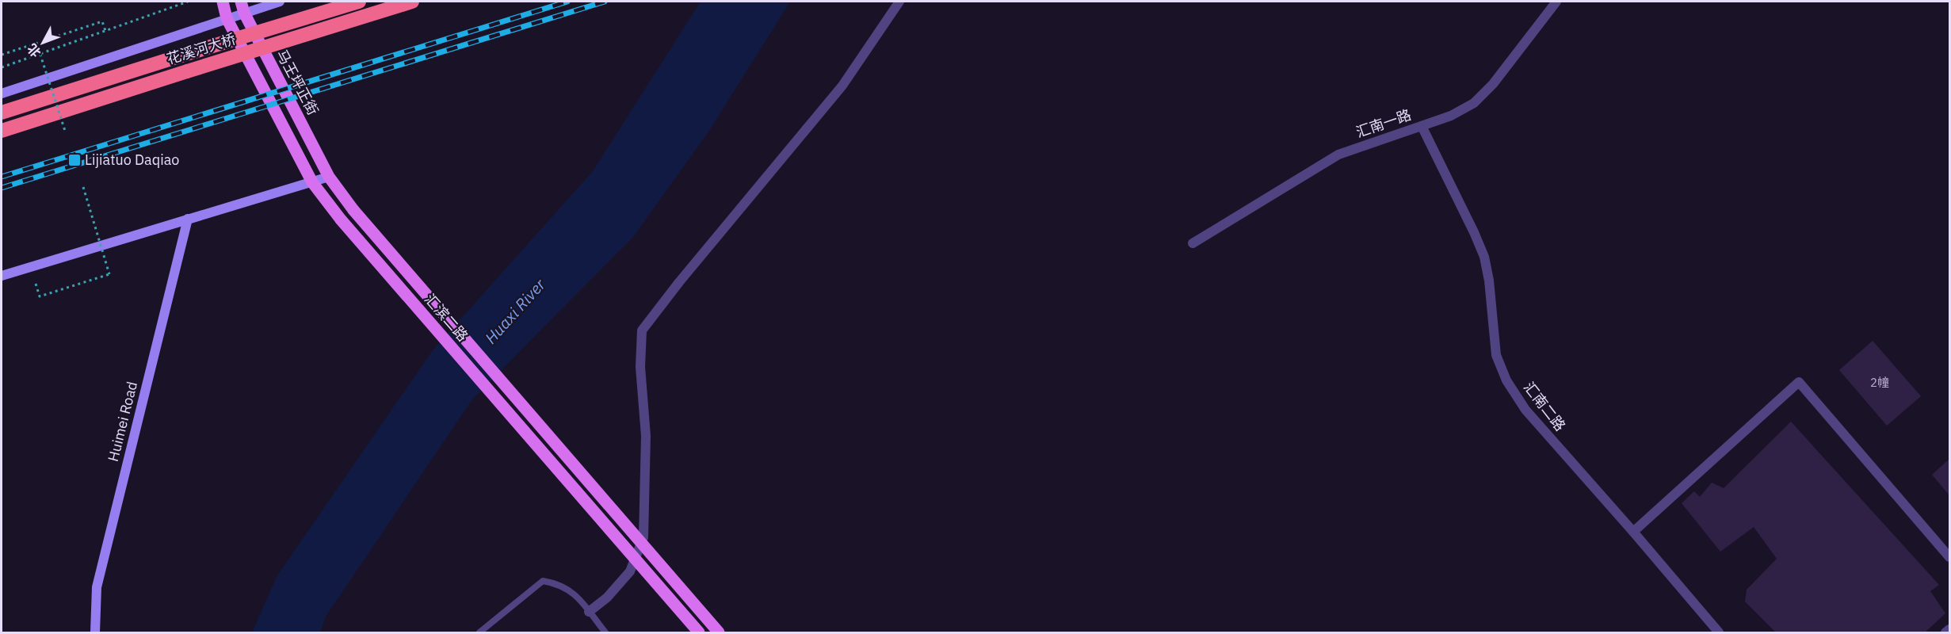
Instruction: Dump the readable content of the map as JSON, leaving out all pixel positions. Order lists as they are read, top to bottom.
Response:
{
  "streets": {
    "highway": ["花溪河大桥"],
    "main road": ["马王坪正街", "汇滨二路", "Huimei Road"],
    "street": ["汇南一路", "汇南二路"]
  },
  "crossings": [
    ["马王坪正街", "汇滨二路"],
    ["汇南一路", "汇南二路"]
  ],
  "water": ["Huaxi River"],
  "places": {
    "transit": ["Lijiatuo Daqiao"]
  },
  "house_numbers": ["2幢"],
  "north": "bottom left"
}
